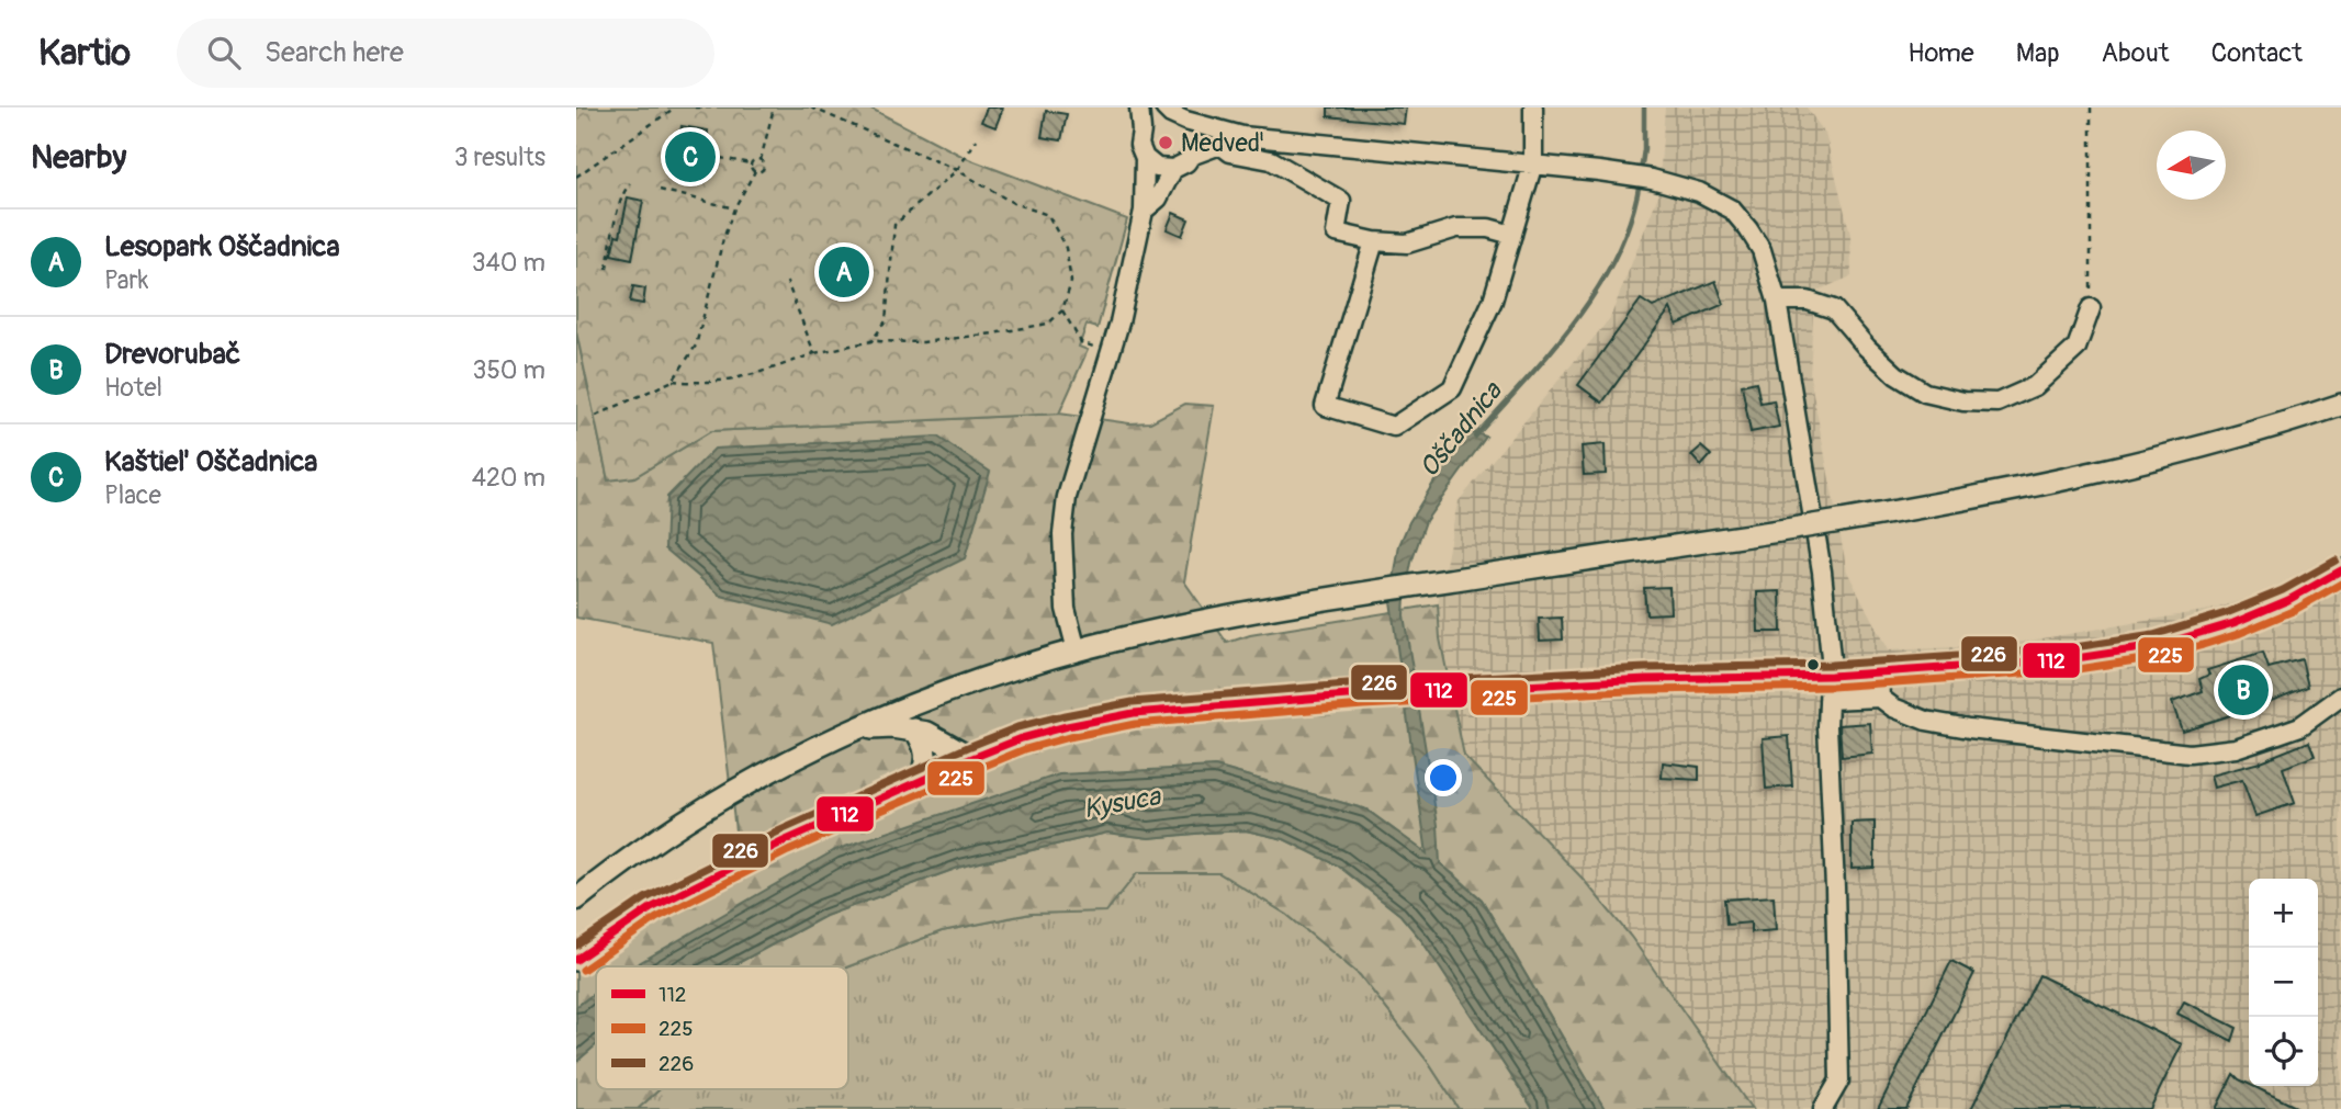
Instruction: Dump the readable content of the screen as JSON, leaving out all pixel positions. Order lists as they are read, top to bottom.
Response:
{
  "water": ["Oščadnica", "Kysuca"],
  "places": ["Medveď"],
  "lines": ["transit line 226", "transit line 112", "transit line 225"],
  "legend": ["112", "225", "226"],
  "north": "left",
  "page": {
    "header": "Kartio",
    "search": "Search here",
    "nav": [
      "Home",
      "Map",
      "About",
      "Contact"
    ],
    "heading": ["Nearby", "3 results"],
    "pins": ["C", "A", "B"],
    "list": [
      {
        "mark": "A",
        "name": "Lesopark Oščadnica",
        "note": "Park",
        "value": "340 m"
      },
      {
        "mark": "B",
        "name": "Drevorubač",
        "note": "Hotel",
        "value": "350 m"
      },
      {
        "mark": "C",
        "name": "Kaštieľ Oščadnica",
        "note": "Place",
        "value": "420 m"
      }
    ],
    "map_buttons": ["+", "−"]
  }
}
